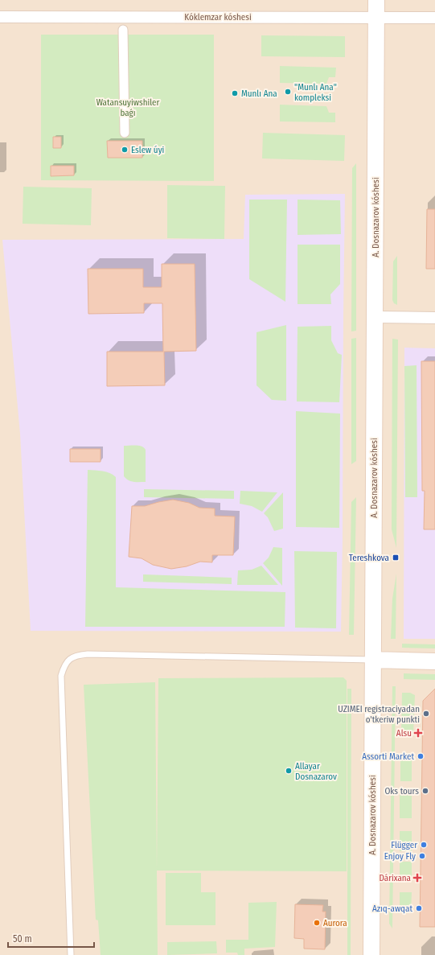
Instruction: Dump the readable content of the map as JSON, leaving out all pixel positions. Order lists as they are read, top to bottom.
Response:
{
  "streets": {
    "main road": ["A. Dosnazarov kóshesi"],
    "street": ["Kóklemzar kóshesi"]
  },
  "crossings": [
    ["Kóklemzar kóshesi", "A. Dosnazarov kóshesi"]
  ],
  "parks": ["Watansuyiwshiler baǵı"],
  "places": {
    "other": [
      "\"Munlı Ana\" kompleksi",
      "Munlı Ana",
      "Eslew úyi",
      "UZIMEI registraciyadan o'tkeriw punkti",
      "Assorti Market",
      "Allayar Dosnazarov",
      "Oks tours",
      "Flügger",
      "Enjoy Fly",
      "Azıq-awqat",
      "Aurora"
    ],
    "transit": ["Tereshkova"],
    "health": ["Alsu", "Dárixana"]
  },
  "scale_bar": "50 m"
}
